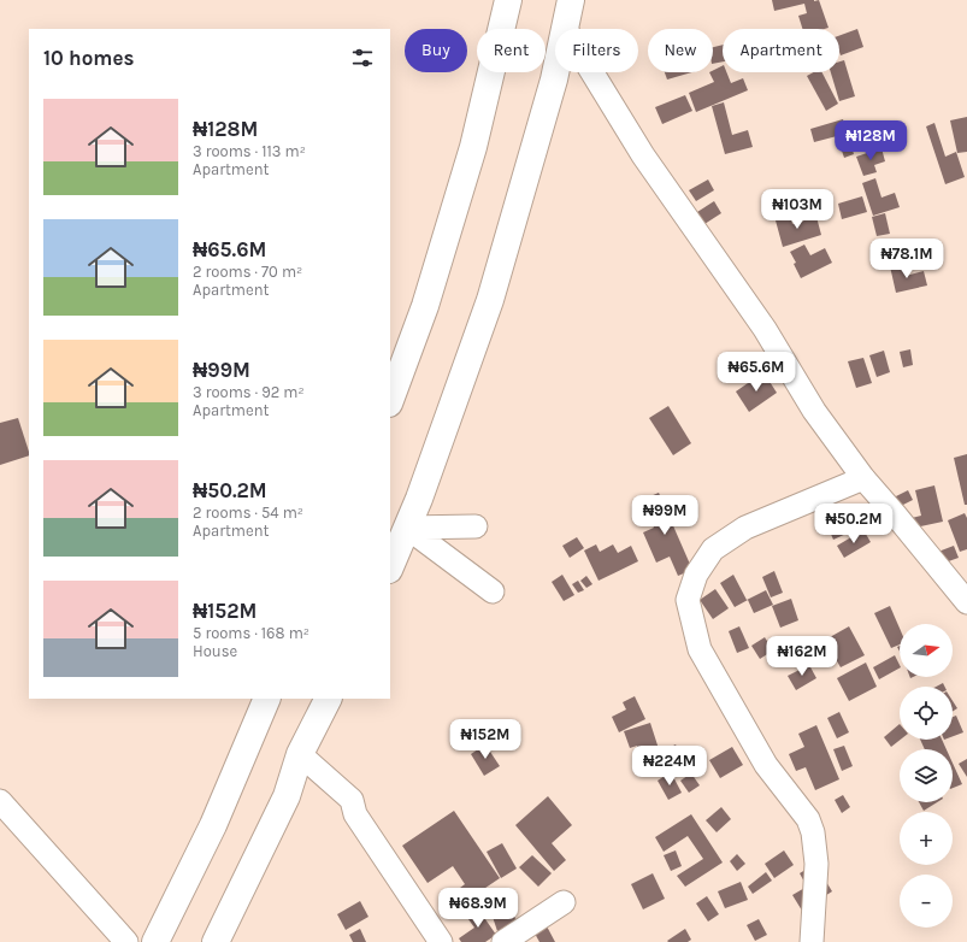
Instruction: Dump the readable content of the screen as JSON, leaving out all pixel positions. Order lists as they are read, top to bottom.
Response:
{
  "north": "right",
  "page": {
    "chip": [
      "Buy",
      "Rent",
      "Filters",
      "New",
      "Apartment"
    ],
    "heading": "10 homes",
    "list": [
      {
        "name": "₦128M",
        "note": "3 rooms · 113 m² · Apartment"
      },
      {
        "name": "₦65.6M",
        "note": "2 rooms · 70 m² · Apartment"
      },
      {
        "name": "₦99M",
        "note": "3 rooms · 92 m² · Apartment"
      },
      {
        "name": "₦50.2M",
        "note": "2 rooms · 54 m² · Apartment"
      },
      {
        "name": "₦152M",
        "note": "5 rooms · 168 m² · House"
      }
    ],
    "price": [
      "₦128M",
      "₦103M",
      "₦78.1M",
      "₦65.6M",
      "₦99M",
      "₦50.2M",
      "₦162M",
      "₦152M",
      "₦224M",
      "₦68.9M"
    ],
    "map_buttons": ["+", "−"]
  }
}
